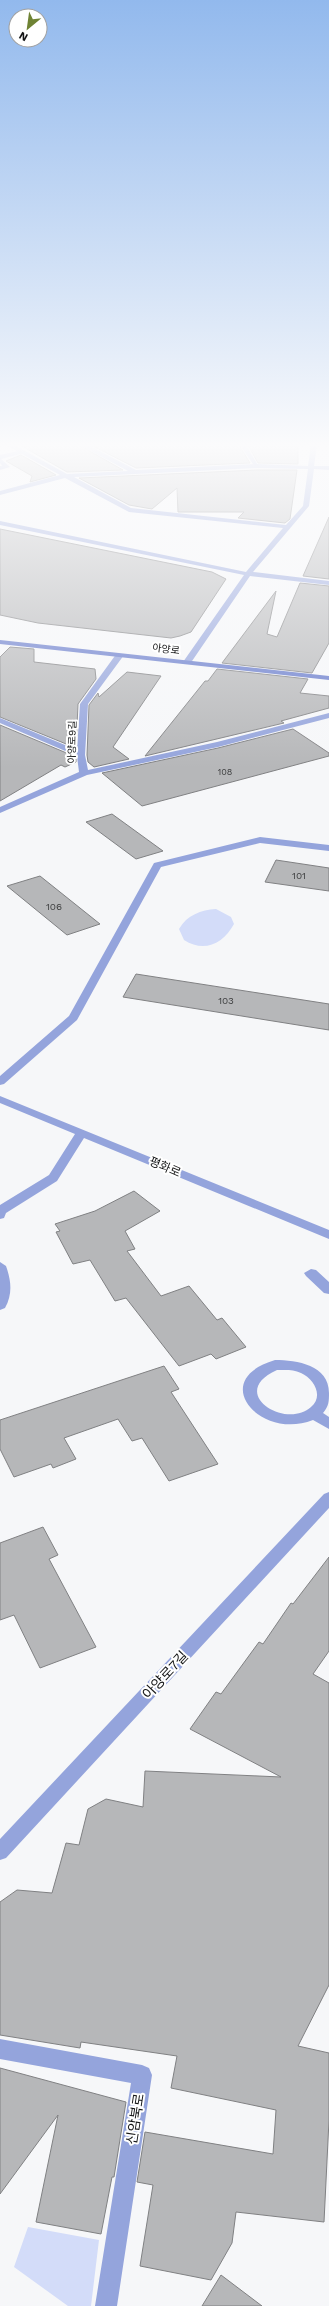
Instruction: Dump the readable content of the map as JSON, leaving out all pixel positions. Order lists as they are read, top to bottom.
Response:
{
  "streets": {
    "main road": ["아양로"],
    "street": [
      "아양로9길",
      "평화로",
      "아양로7길",
      "신암북로"
    ]
  },
  "crossings": [
    ["아양로", "아양로9길"]
  ],
  "house_numbers": [
    "108",
    "101",
    "106",
    "103"
  ],
  "north": "bottom left"
}
